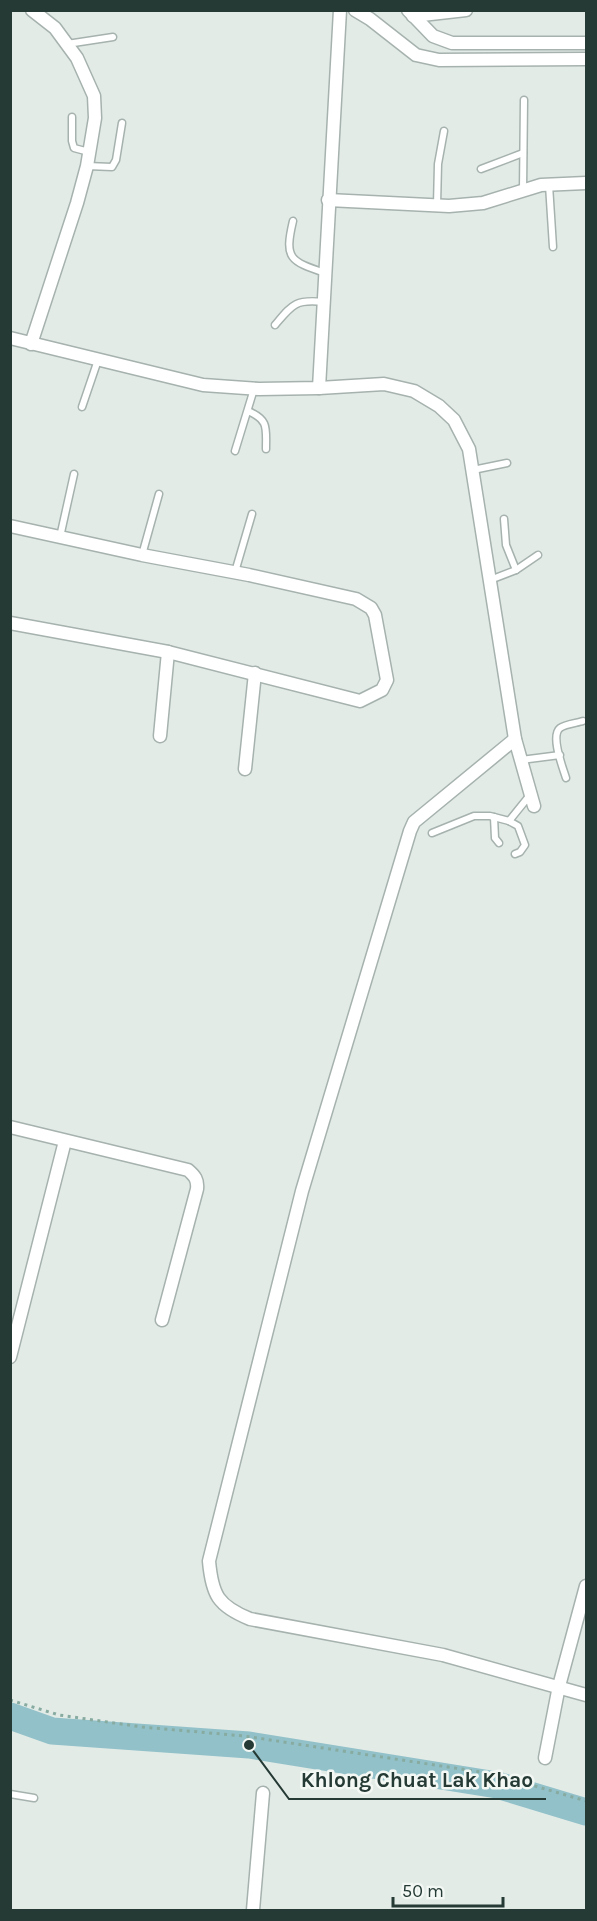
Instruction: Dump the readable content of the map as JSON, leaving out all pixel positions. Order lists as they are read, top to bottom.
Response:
{
  "places": ["Khlong Chuat Lak Khao"],
  "scale_bar": "50 m"
}
